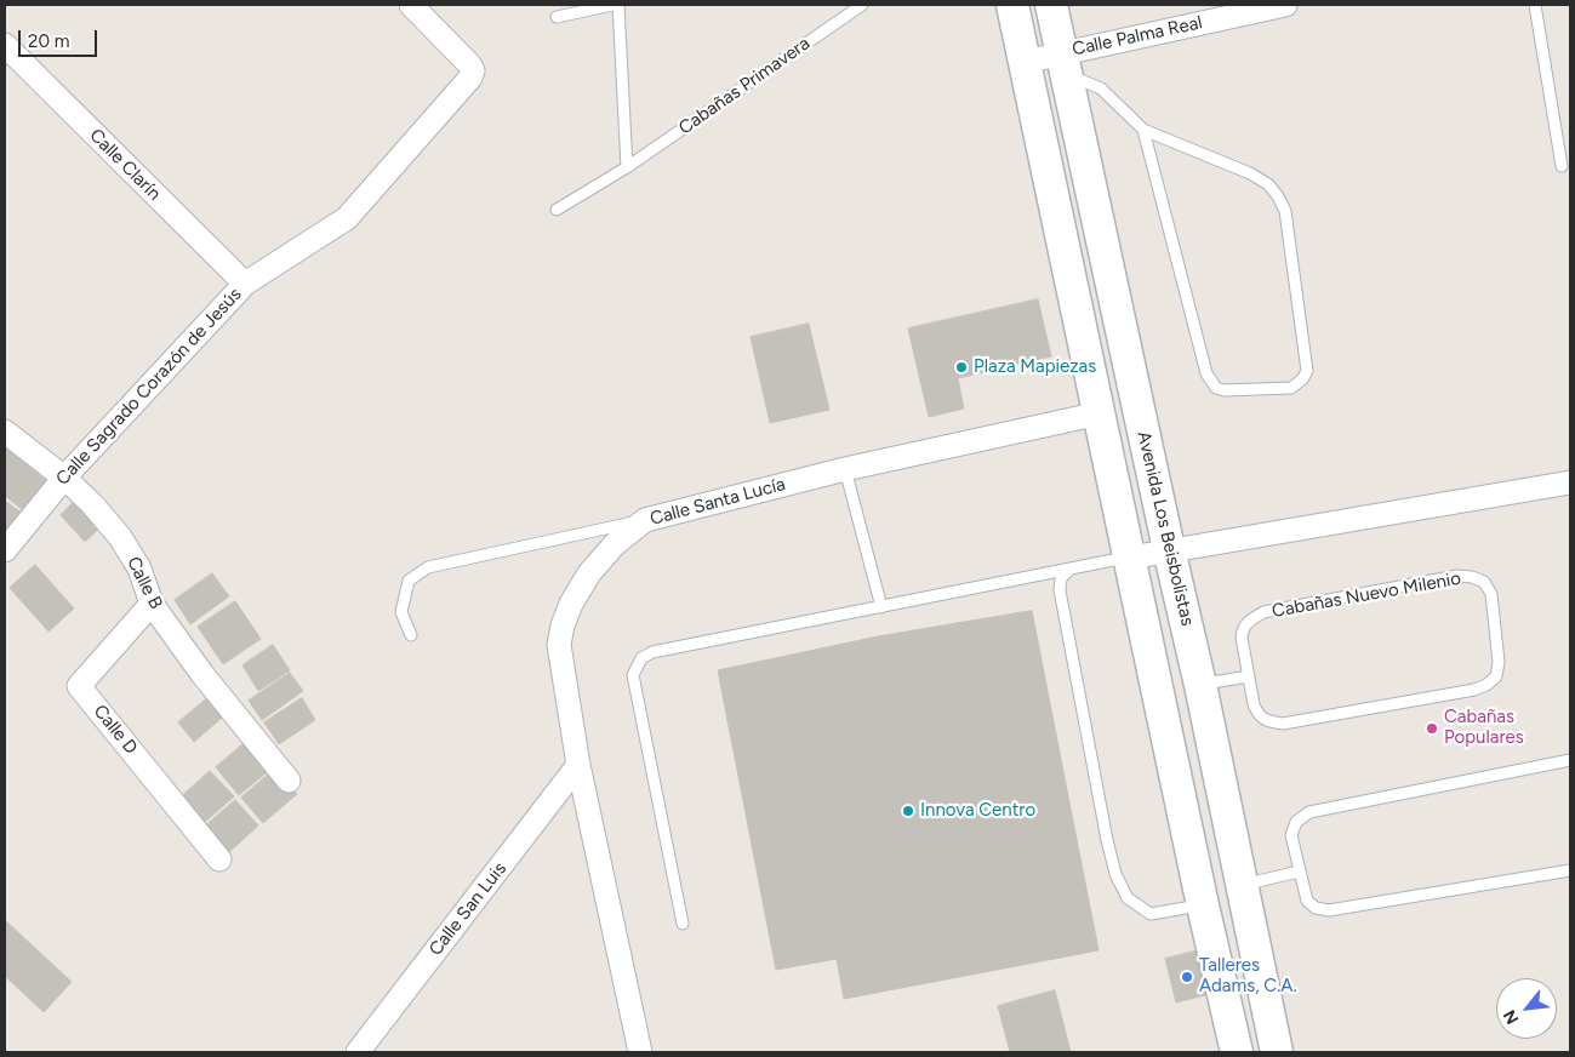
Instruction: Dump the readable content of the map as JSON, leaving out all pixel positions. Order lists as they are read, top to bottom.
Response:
{
  "streets": {
    "main road": ["Avenida Los Beisbolistas"],
    "street": [
      "Calle Palma Real",
      "Calle Clarín",
      "Calle Sagrado Corazón de Jesús",
      "Calle Santa Lucía",
      "Calle B",
      "Calle D",
      "Calle San Luis"
    ],
    "lane": ["Cabañas Primavera", "Cabañas Nuevo Milenio"]
  },
  "crossings": [
    ["Calle Palma Real", "Avenida Los Beisbolistas"],
    ["Calle Clarín", "Calle Sagrado Corazón de Jesús"],
    ["Calle Sagrado Corazón de Jesús", "Calle B"],
    ["Calle Santa Lucía", "Calle San Luis"],
    ["Calle B", "Calle D"]
  ],
  "places": [
    "Plaza Mapiezas",
    "Cabañas Populares",
    "Innova Centro",
    "Talleres Adams, C.A."
  ],
  "scale_bar": "20 m",
  "north": "bottom left"
}
